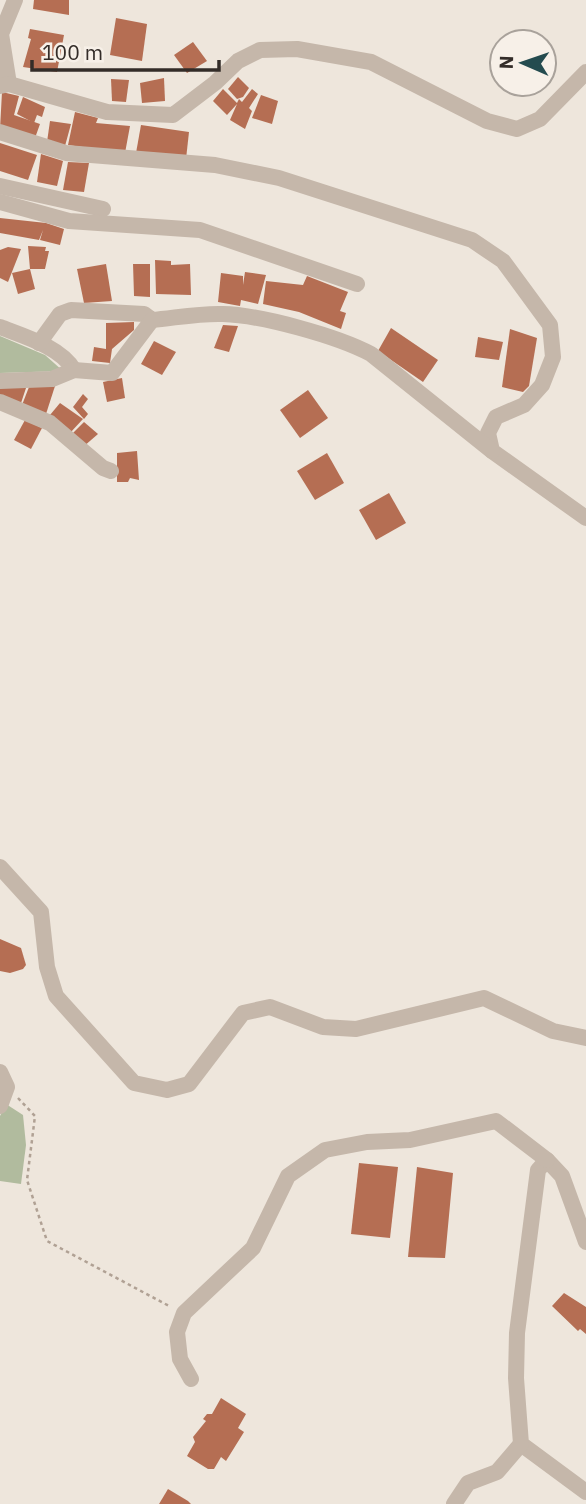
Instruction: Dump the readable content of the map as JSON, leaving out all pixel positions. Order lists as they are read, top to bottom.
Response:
{
  "scale_bar": "100 m",
  "north": "left"
}
